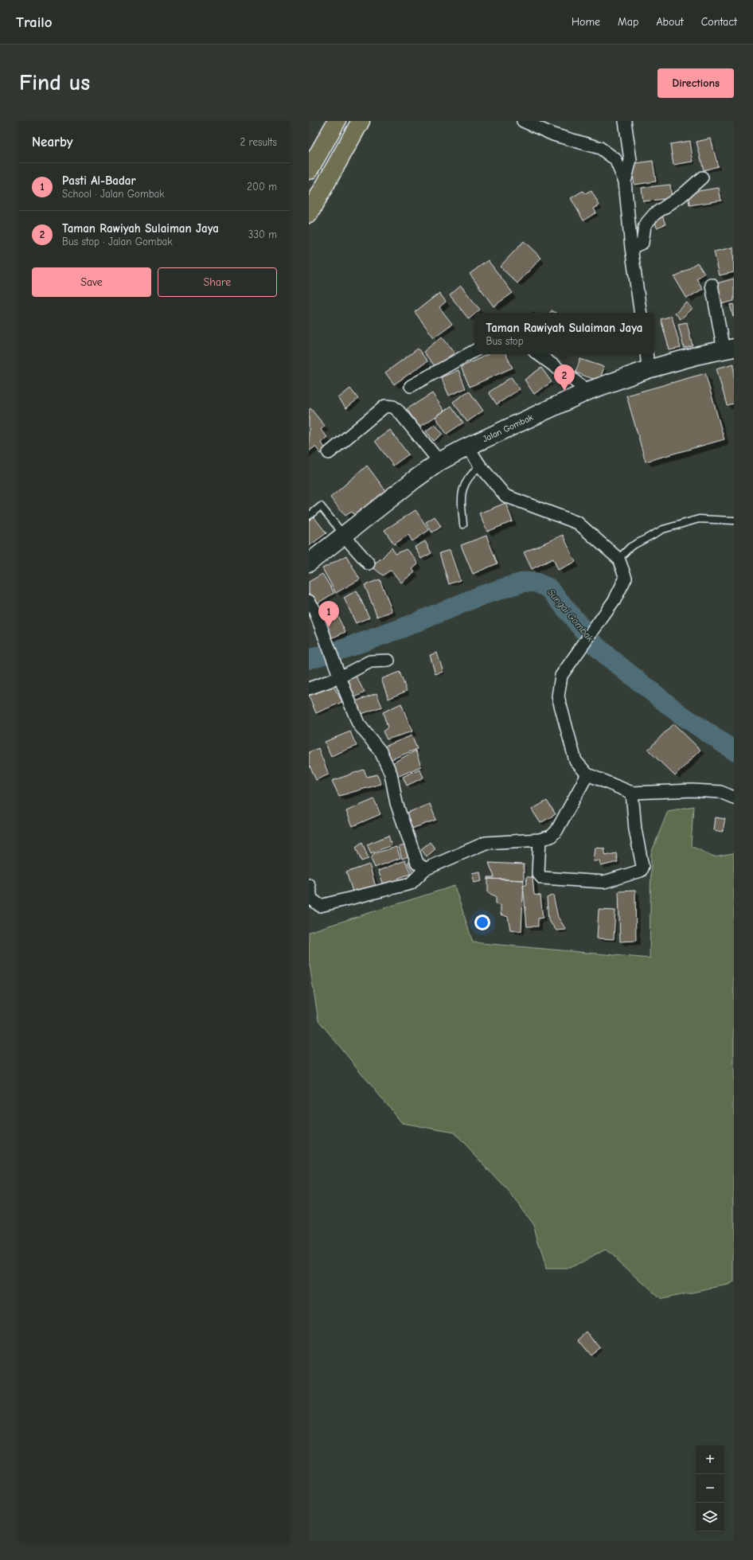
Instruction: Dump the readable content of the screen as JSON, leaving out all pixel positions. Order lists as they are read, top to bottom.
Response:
{
  "streets": {
    "main road": ["Jalan Gombak"]
  },
  "water": ["Sungai Gombak"],
  "page": {
    "header": "Trailo",
    "nav": [
      "Home",
      "Map",
      "About",
      "Contact"
    ],
    "buttons": [
      "Directions",
      ["Save", "Share"]
    ],
    "title": "Find us",
    "heading": ["Nearby", "2 results"],
    "list": [
      {
        "mark": "1",
        "name": "Pasti Al-Badar",
        "note": "School · Jalan Gombak",
        "value": "200 m"
      },
      {
        "mark": "2",
        "name": "Taman Rawiyah Sulaiman Jaya",
        "note": "Bus stop · Jalan Gombak",
        "value": "330 m"
      }
    ],
    "popup": ["Taman Rawiyah Sulaiman Jaya", "Bus stop"],
    "pins": ["2", "1"],
    "map_buttons": ["+", "−"]
  }
}
